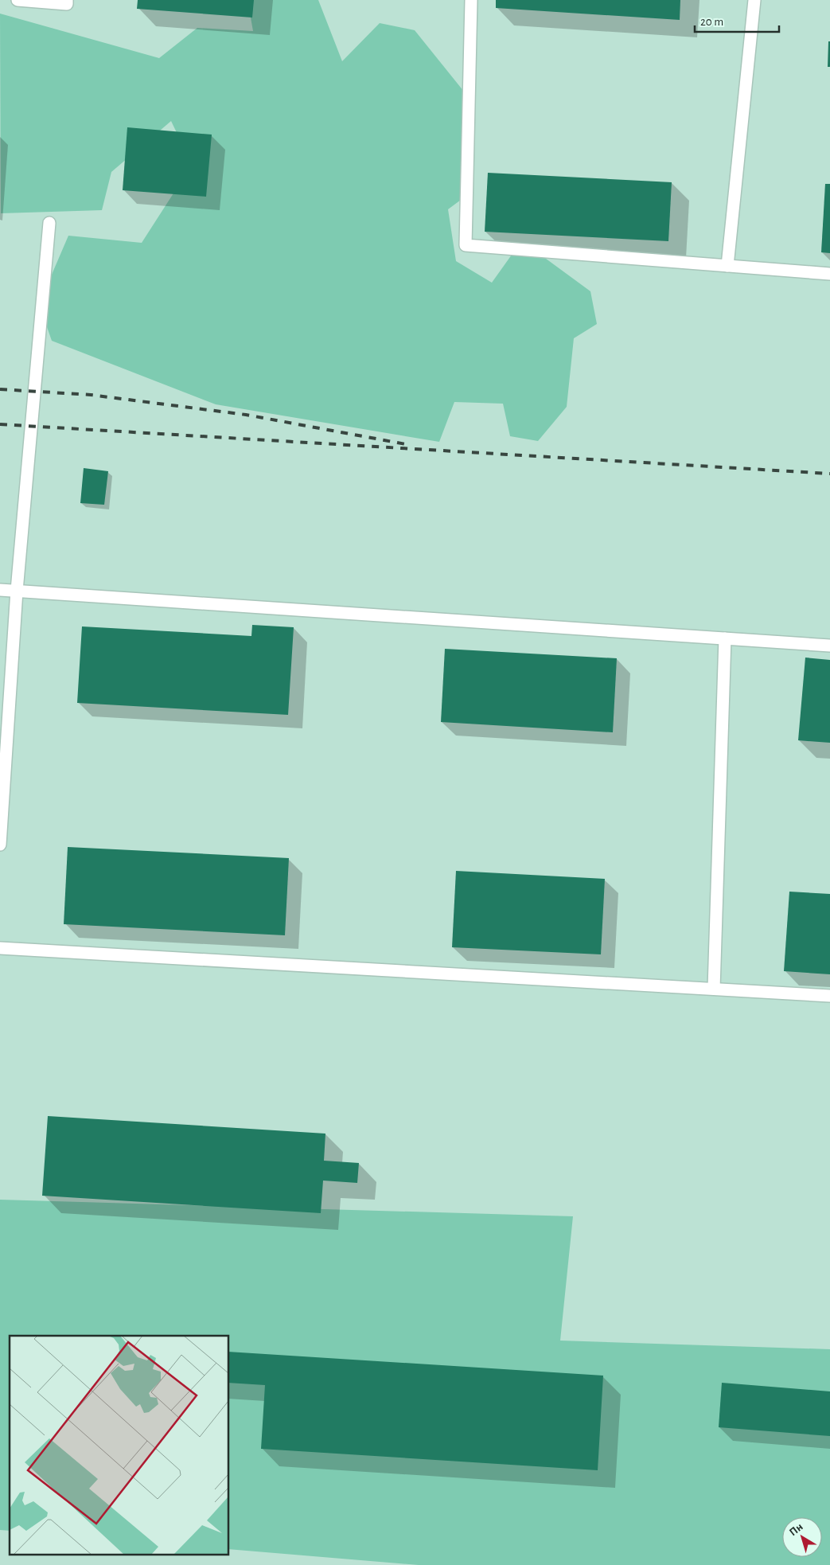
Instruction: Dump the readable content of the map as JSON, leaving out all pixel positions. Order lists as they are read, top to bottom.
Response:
{
  "scale_bar": "20 m",
  "north": "top left"
}
